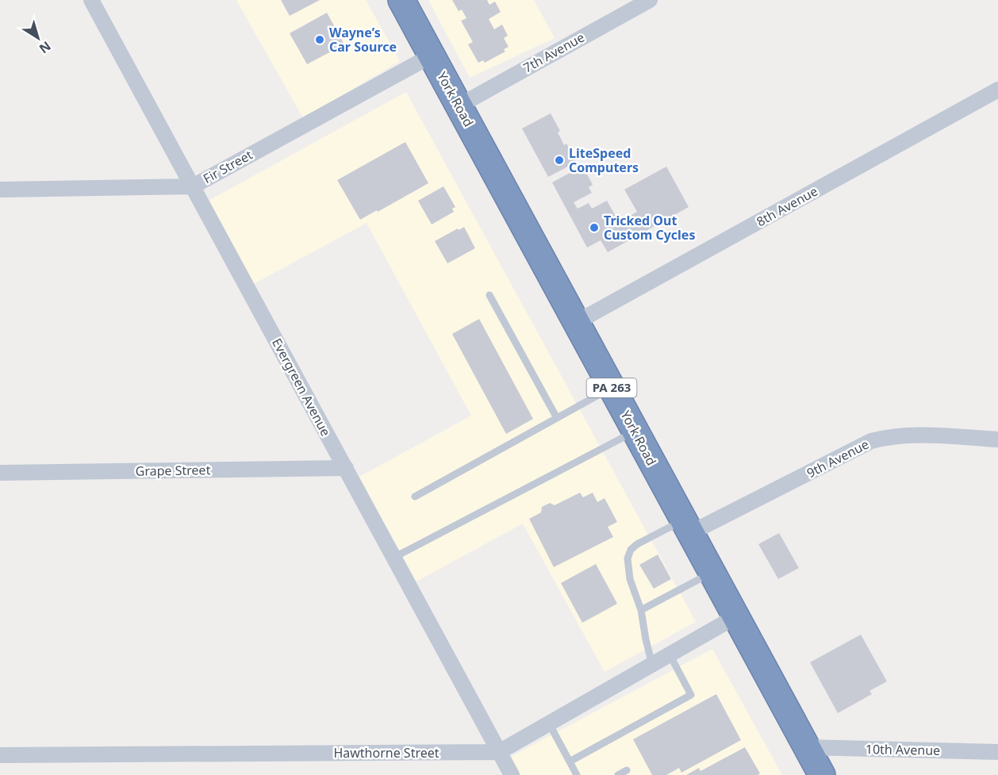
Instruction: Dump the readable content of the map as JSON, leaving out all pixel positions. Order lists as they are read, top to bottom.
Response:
{
  "streets": {
    "highway": ["York Road", "PA 263"],
    "street": [
      "7th Avenue",
      "Fir Street",
      "8th Avenue",
      "Evergreen Avenue",
      "9th Avenue",
      "Grape Street",
      "10th Avenue",
      "Hawthorne Street"
    ]
  },
  "crossings": [
    ["7th Avenue", "York Road"],
    ["York Road", "Fir Street"],
    ["York Road", "8th Avenue"],
    ["York Road", "9th Avenue"],
    ["York Road", "10th Avenue"],
    ["York Road", "Hawthorne Street"],
    ["Fir Street", "Evergreen Avenue"],
    ["Evergreen Avenue", "Grape Street"],
    ["Evergreen Avenue", "Hawthorne Street"]
  ],
  "places": ["Wayne’s Car Source", "LiteSpeed Computers", "Tricked Out Custom Cycles"],
  "north": "bottom right"
}
